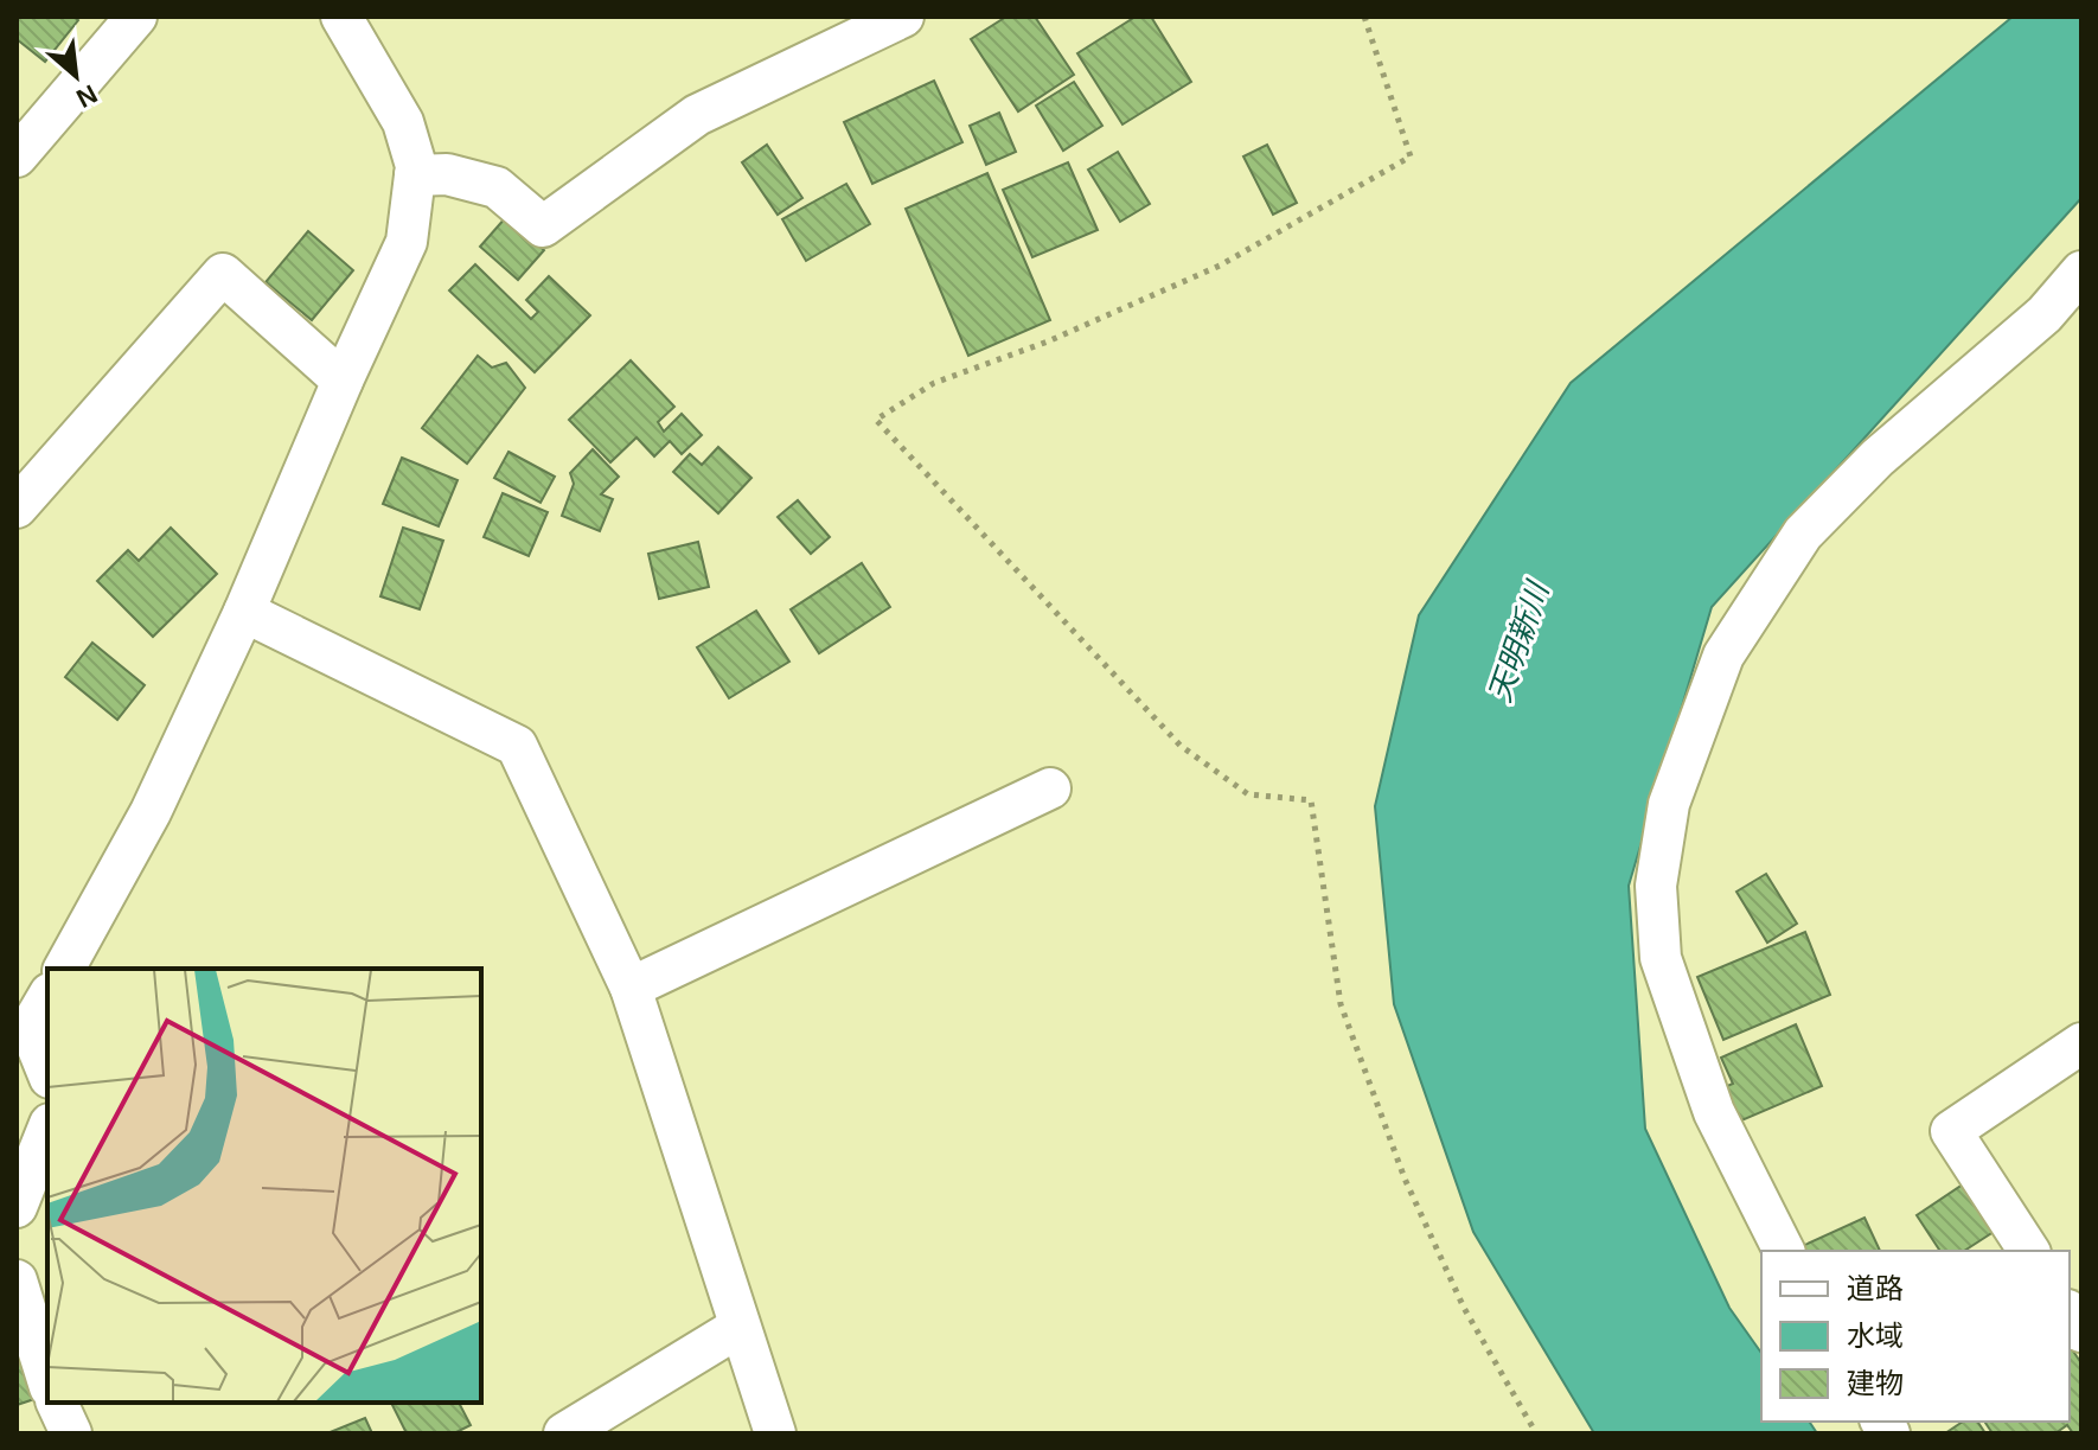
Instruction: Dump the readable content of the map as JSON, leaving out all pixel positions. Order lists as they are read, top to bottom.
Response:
{
  "water": ["天明新川"],
  "legend": ["道路", "水域", "建物"],
  "north": "bottom right"
}
